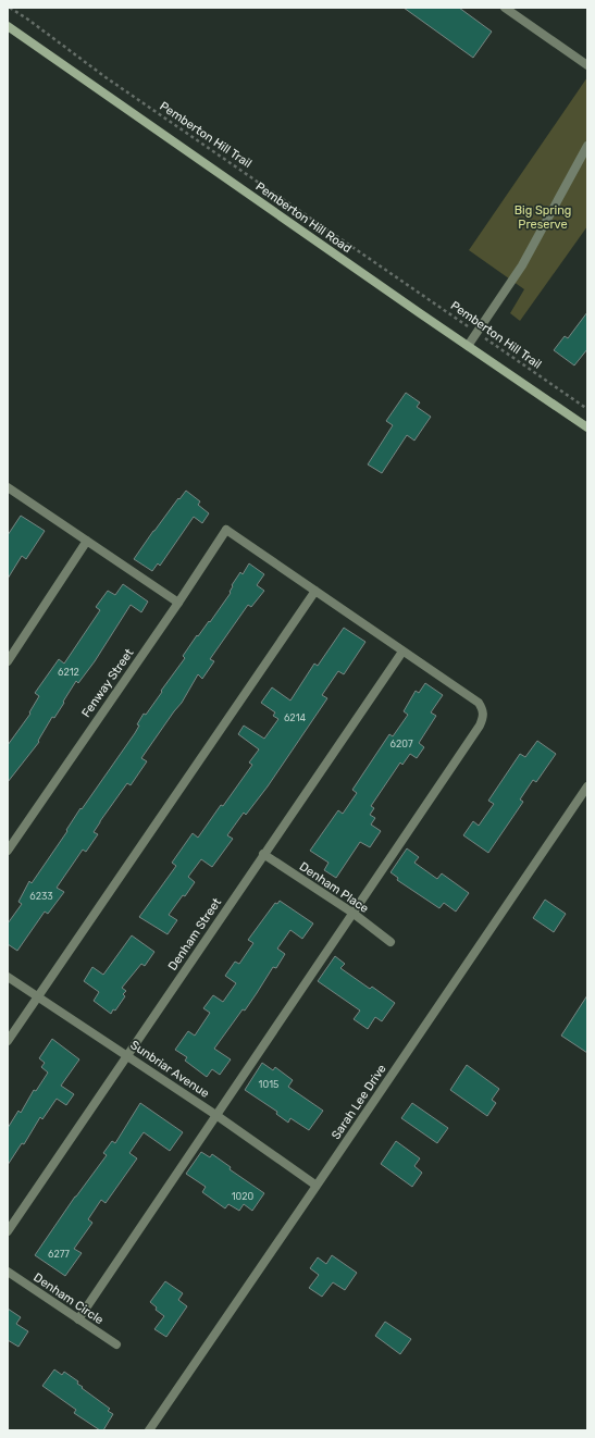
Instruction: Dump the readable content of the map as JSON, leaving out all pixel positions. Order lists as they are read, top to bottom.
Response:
{
  "streets": {
    "street": [
      "Pemberton Hill Road",
      "Fenway Street",
      "Denham Place",
      "Denham Street",
      "Sunbriar Avenue",
      "Sarah Lee Drive",
      "Denham Circle"
    ],
    "path": ["Pemberton Hill Trail"]
  },
  "crossings": [
    ["Denham Place", "Denham Street"],
    ["Denham Street", "Sunbriar Avenue"],
    ["Sunbriar Avenue", "Sarah Lee Drive"]
  ],
  "parks": ["Big Spring Preserve"],
  "house_numbers": [
    "6212",
    "6214",
    "6207",
    "6233",
    "1015",
    "1020",
    "6277"
  ]
}
